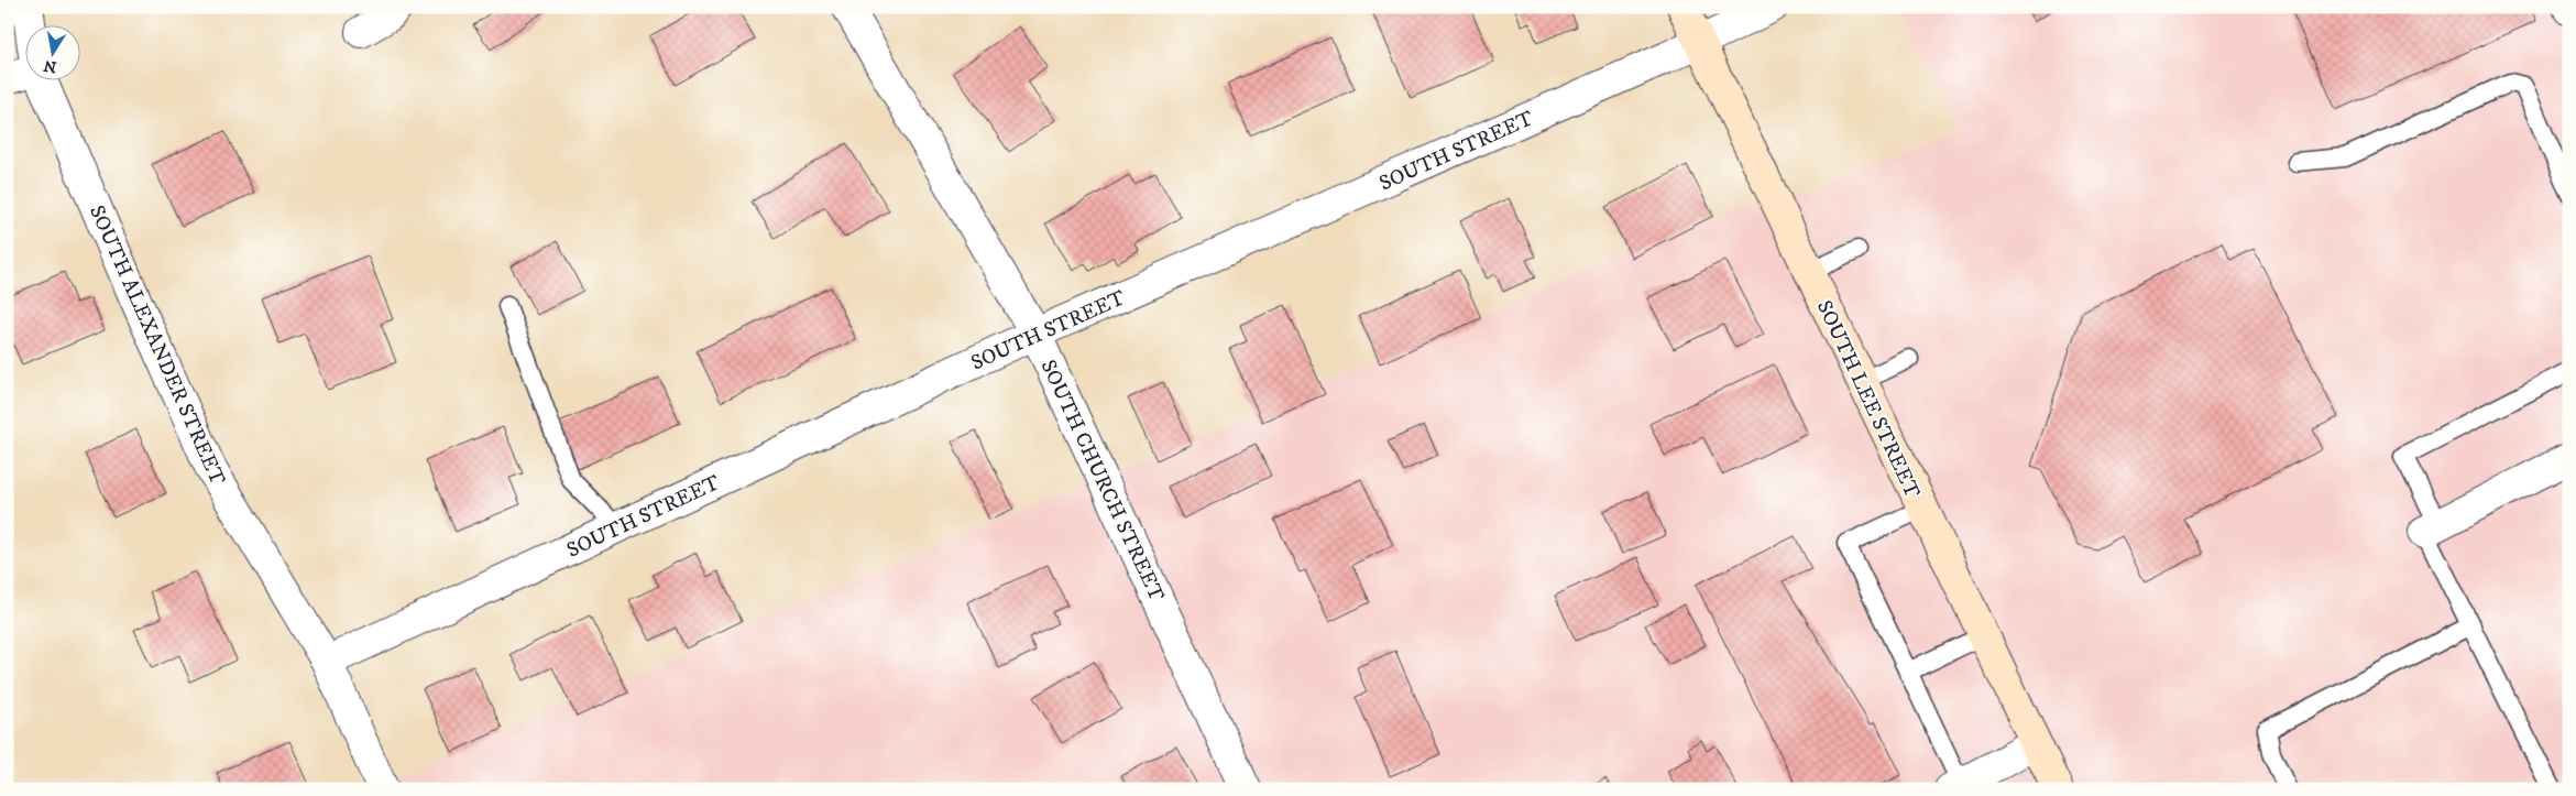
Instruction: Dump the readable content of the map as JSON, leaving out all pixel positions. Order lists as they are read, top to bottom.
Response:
{
  "streets": {
    "street": [
      "SOUTH STREET",
      "SOUTH ALEXANDER STREET",
      "SOUTH LEE STREET",
      "SOUTH CHURCH STREET"
    ]
  },
  "crossings": [
    ["SOUTH STREET", "SOUTH ALEXANDER STREET"],
    ["SOUTH STREET", "SOUTH LEE STREET"],
    ["SOUTH STREET", "SOUTH CHURCH STREET"]
  ],
  "north": "bottom"
}
